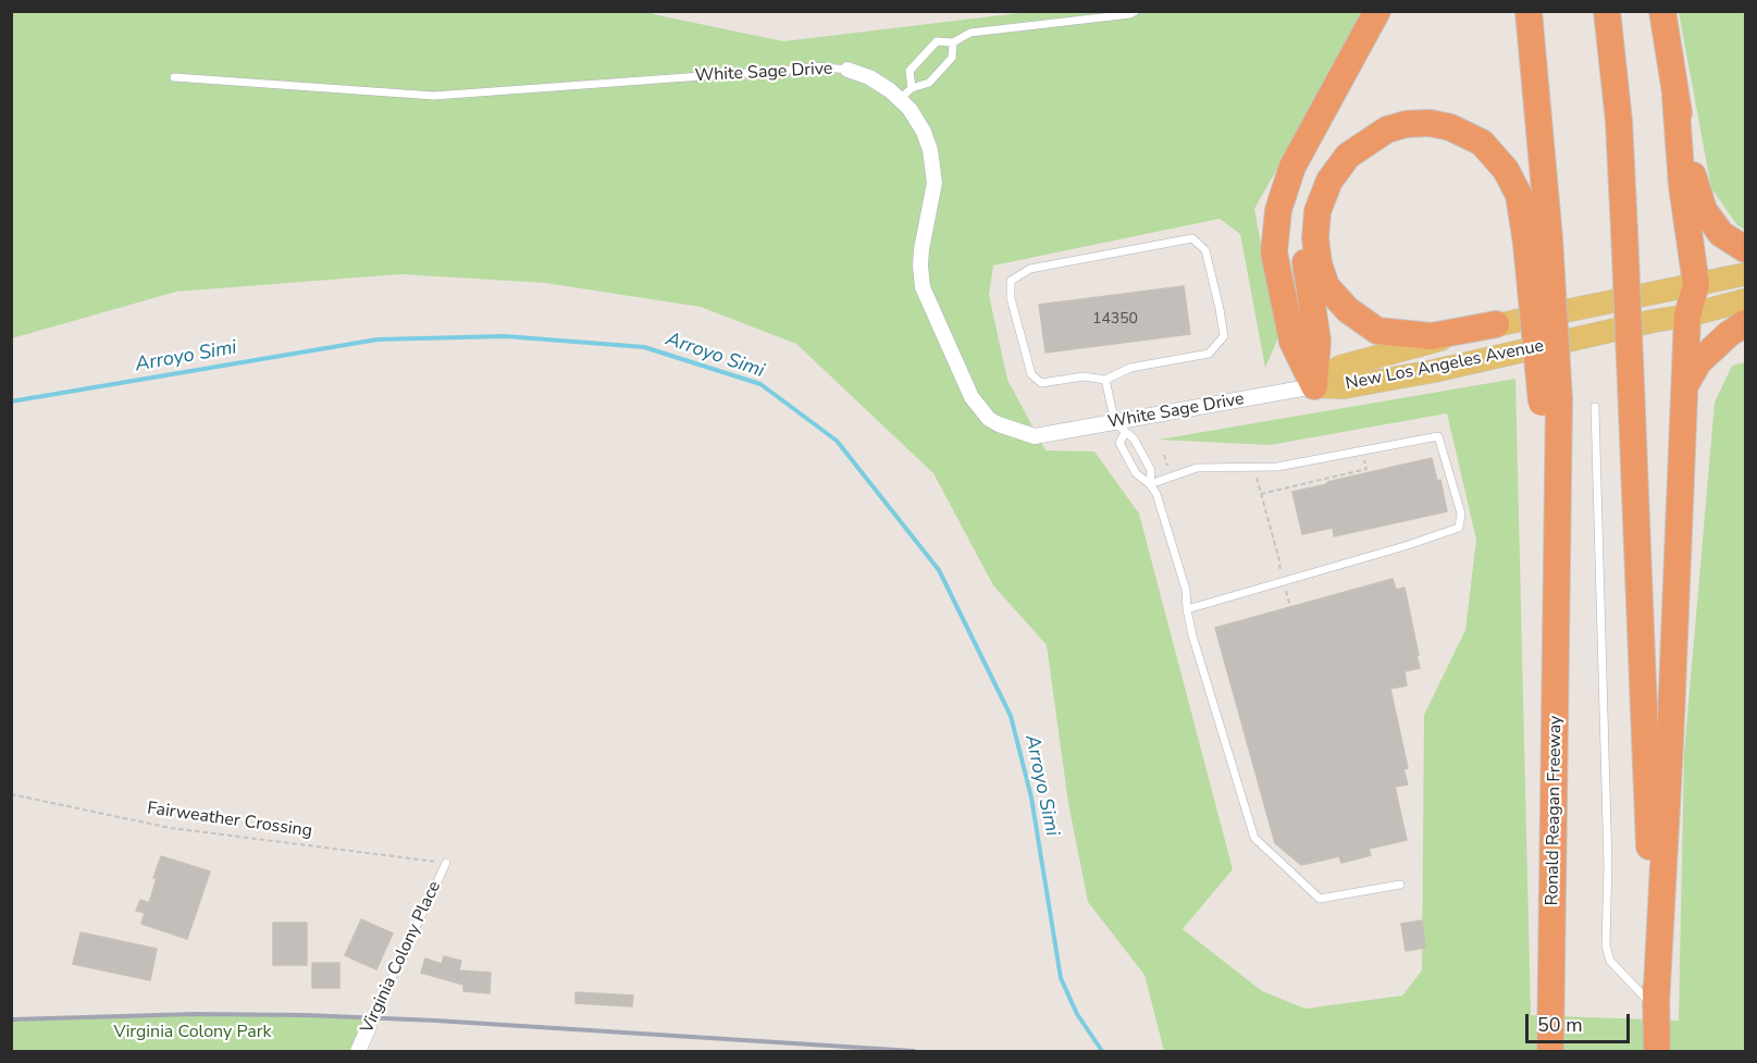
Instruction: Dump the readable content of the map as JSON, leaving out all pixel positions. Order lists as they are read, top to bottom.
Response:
{
  "streets": {
    "highway": ["Ronald Reagan Freeway"],
    "main road": ["New Los Angeles Avenue"],
    "street": ["White Sage Drive", "Virginia Colony Place"],
    "path": ["Fairweather Crossing"]
  },
  "crossings": [
    ["White Sage Drive", "New Los Angeles Avenue"],
    ["Fairweather Crossing", "Virginia Colony Place"]
  ],
  "water": ["Arroyo Simi"],
  "parks": ["Virginia Colony Park"],
  "house_numbers": ["14350"],
  "scale_bar": "50 m"
}
